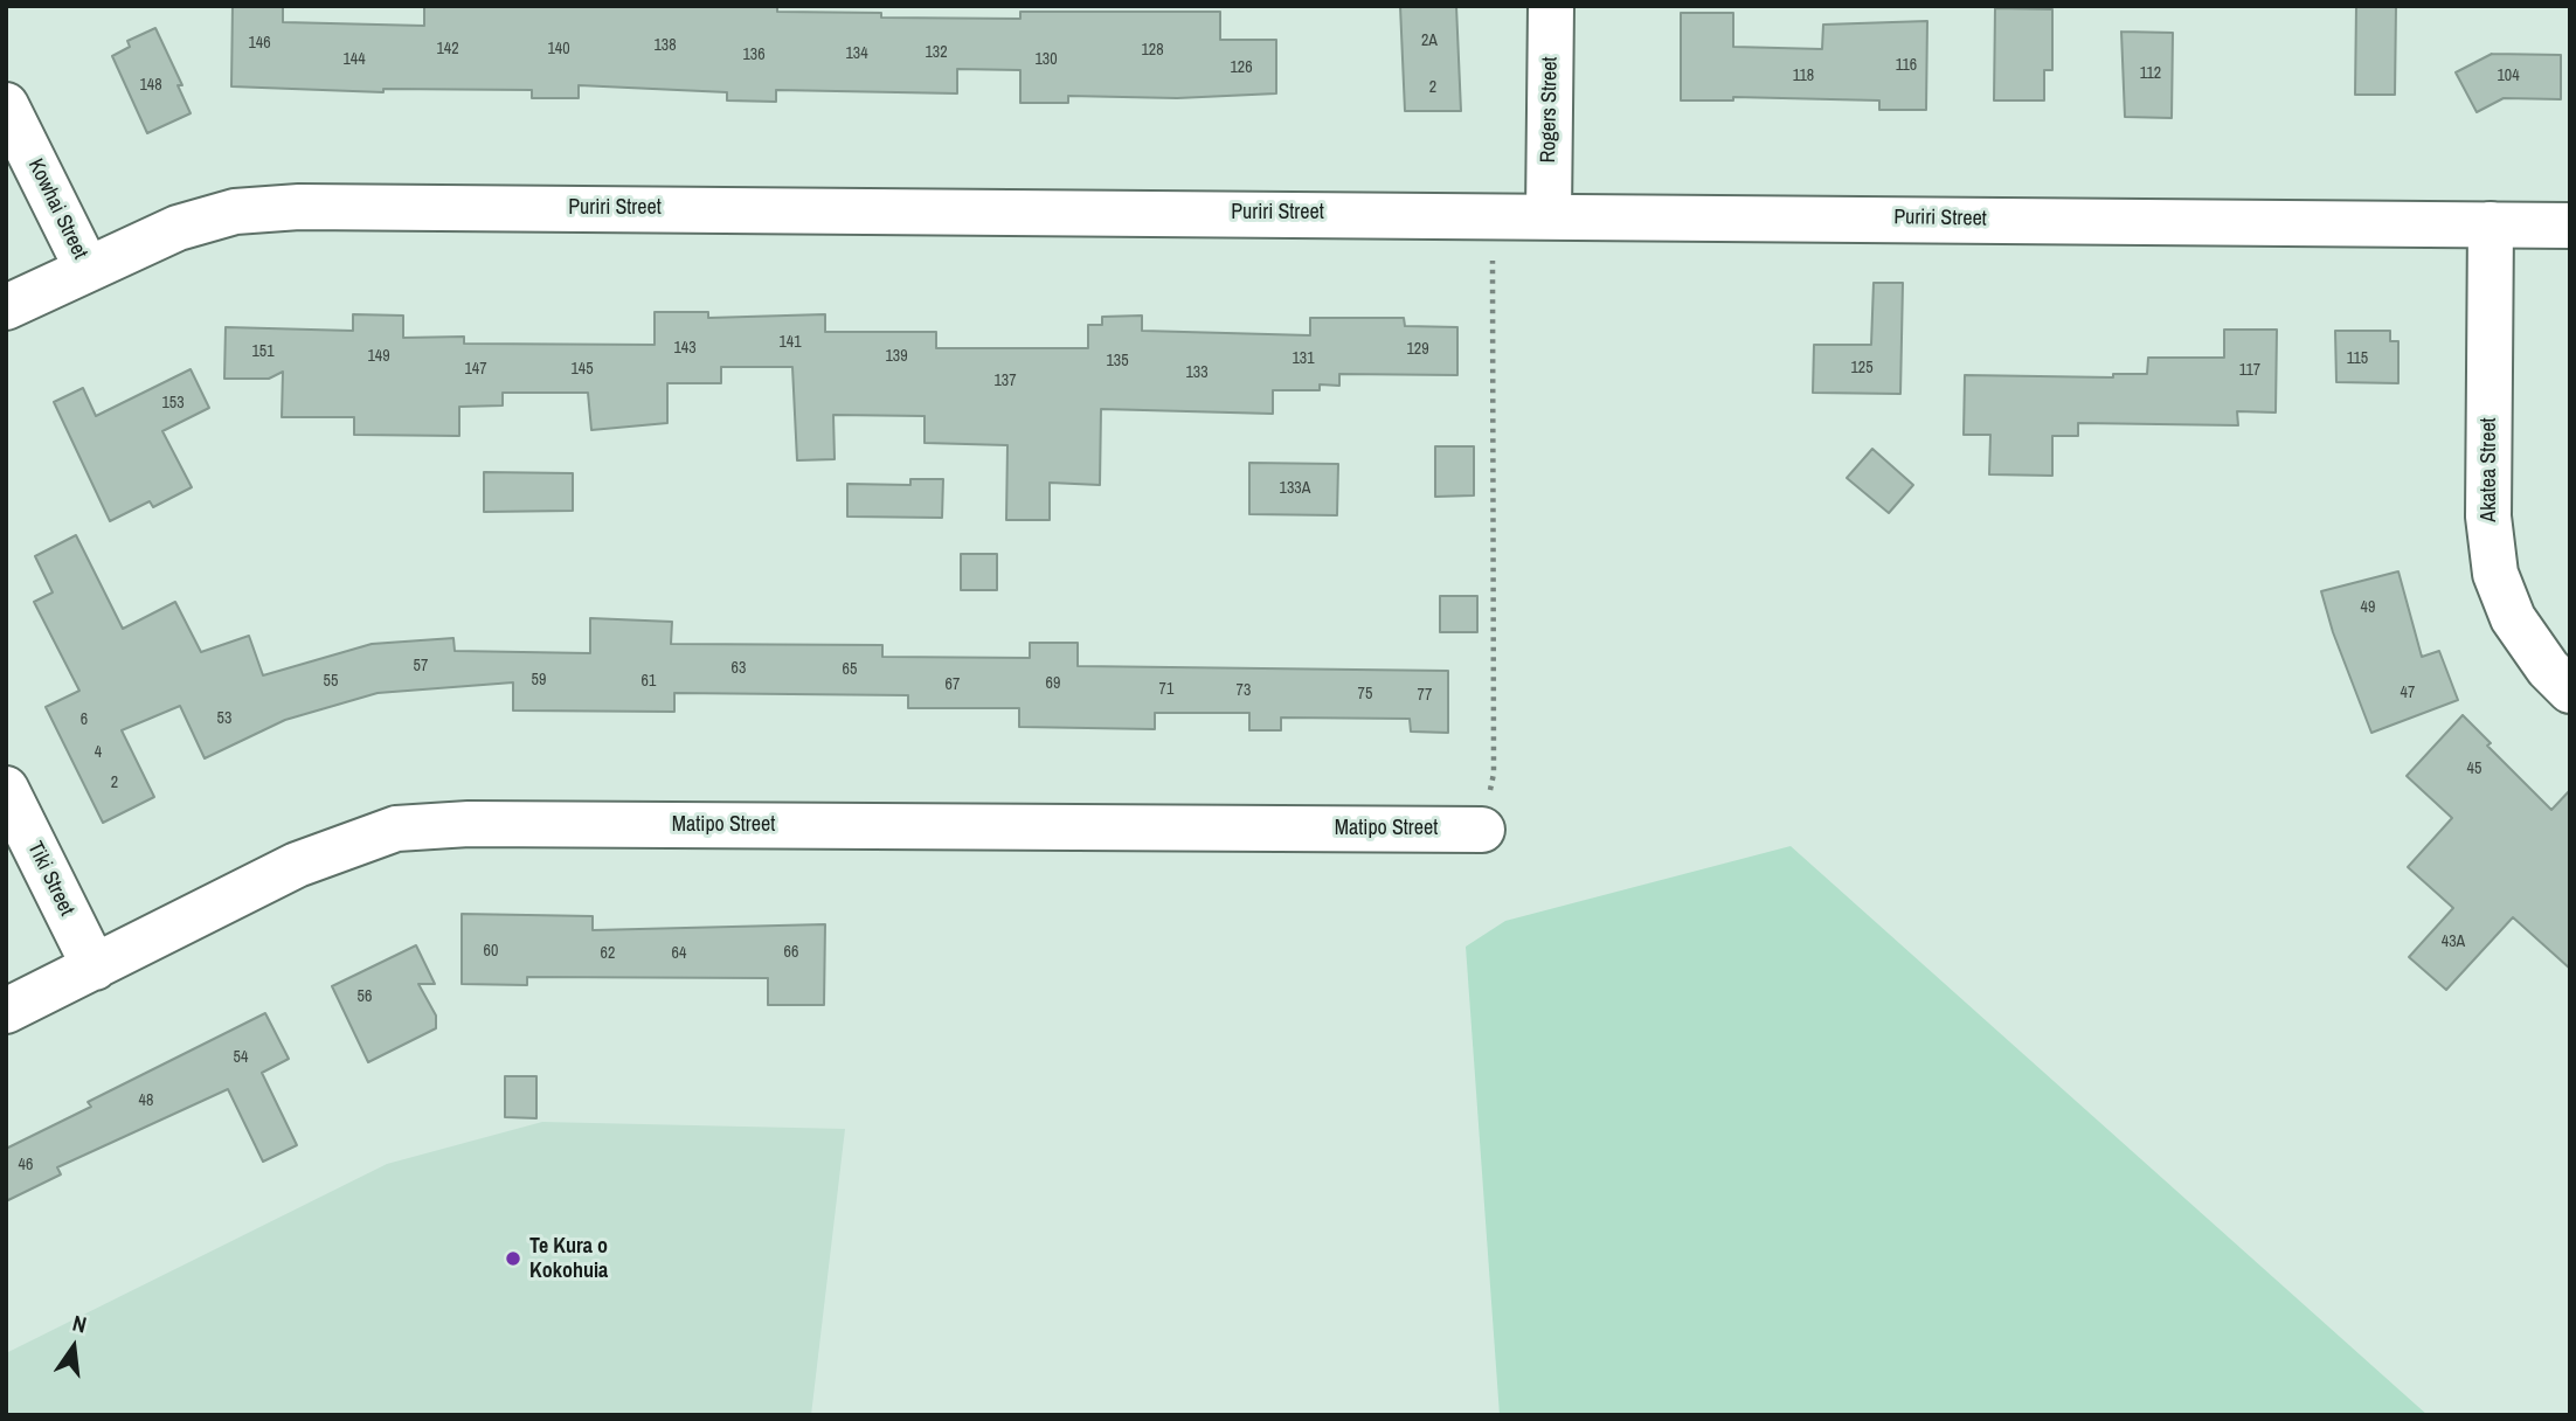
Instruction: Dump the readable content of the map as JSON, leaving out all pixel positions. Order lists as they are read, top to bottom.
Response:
{
  "streets": {
    "street": [
      "Rogers Street",
      "Puriri Street",
      "Kowhai Street",
      "Akatea Street",
      "Matipo Street",
      "Tiki Street"
    ]
  },
  "crossings": [
    ["Rogers Street", "Puriri Street"],
    ["Puriri Street", "Kowhai Street"],
    ["Puriri Street", "Akatea Street"],
    ["Matipo Street", "Tiki Street"]
  ],
  "places": ["Te Kura o Kokohuia"],
  "house_numbers": [
    "2A",
    "146",
    "138",
    "142",
    "140",
    "128",
    "132",
    "134",
    "136",
    "144",
    "130",
    "116",
    "126",
    "112",
    "118",
    "104",
    "148",
    "2",
    "141",
    "143",
    "129",
    "151",
    "149",
    "139",
    "131",
    "115",
    "135",
    "125",
    "147",
    "145",
    "117",
    "133",
    "137",
    "153",
    "133A",
    "49",
    "57",
    "63",
    "65",
    "59",
    "55",
    "61",
    "69",
    "67",
    "71",
    "73",
    "47",
    "75",
    "77",
    "53",
    "6",
    "4",
    "45",
    "2",
    "43A",
    "60",
    "66",
    "62",
    "64",
    "56",
    "54",
    "48",
    "46"
  ],
  "north": "top"
}
